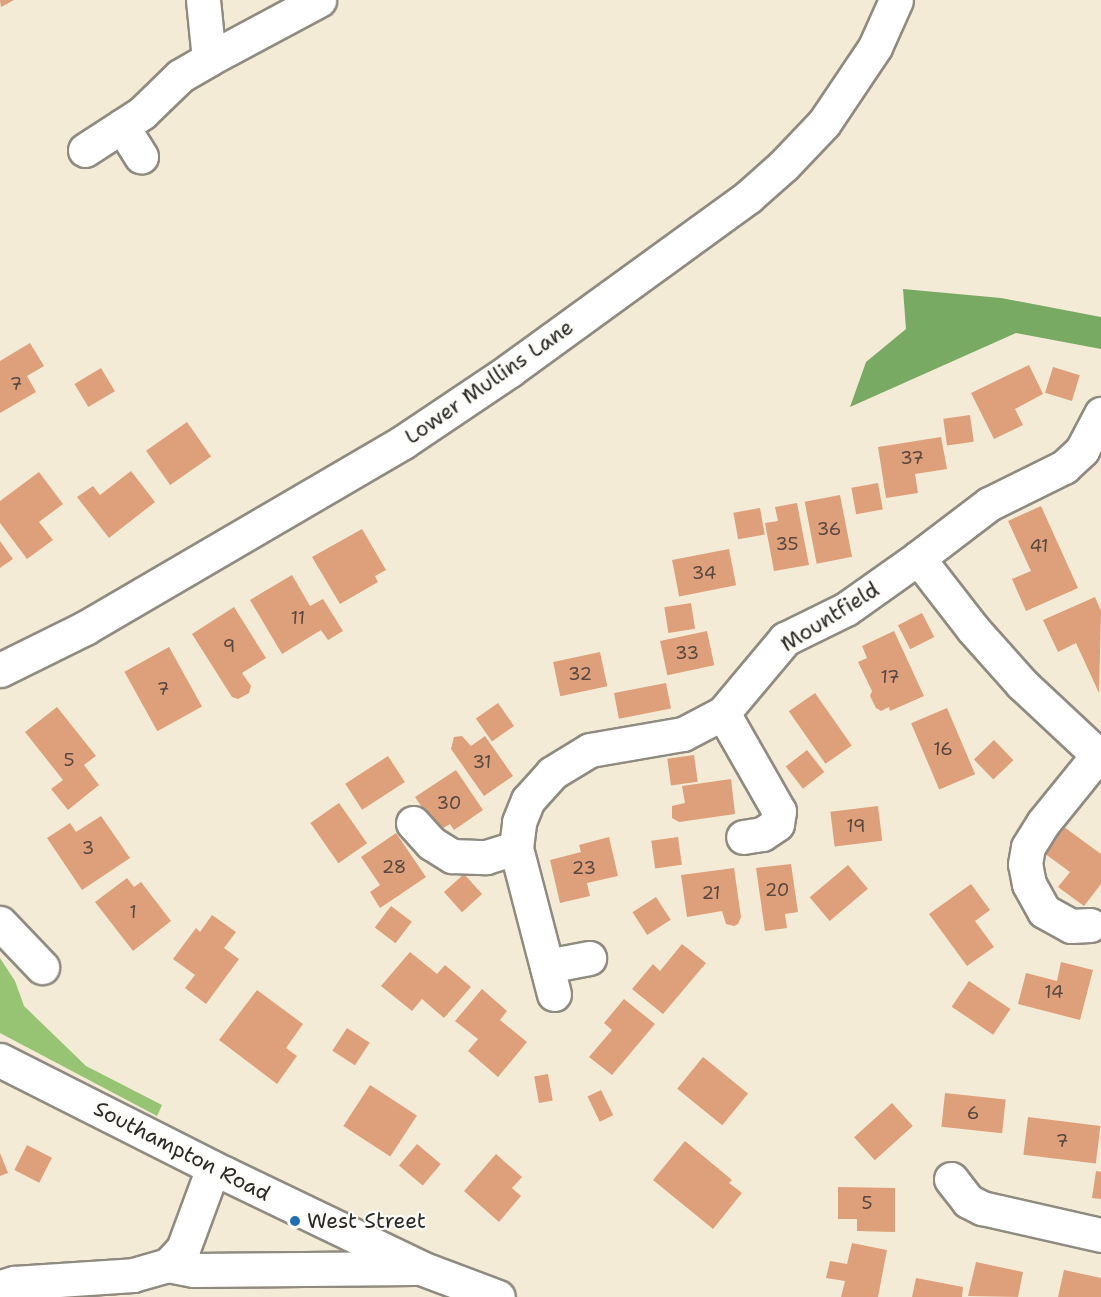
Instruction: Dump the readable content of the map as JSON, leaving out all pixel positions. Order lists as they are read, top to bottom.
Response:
{
  "streets": {
    "street": ["Lower Mullins Lane", "Mountfield", "Southampton Road"]
  },
  "places": ["West Street"],
  "house_numbers": [
    "7",
    "37",
    "36",
    "35",
    "41",
    "34",
    "11",
    "9",
    "33",
    "32",
    "17",
    "7",
    "16",
    "5",
    "31",
    "30",
    "19",
    "3",
    "28",
    "23",
    "20",
    "21",
    "1",
    "14",
    "6",
    "7",
    "5"
  ]
}
